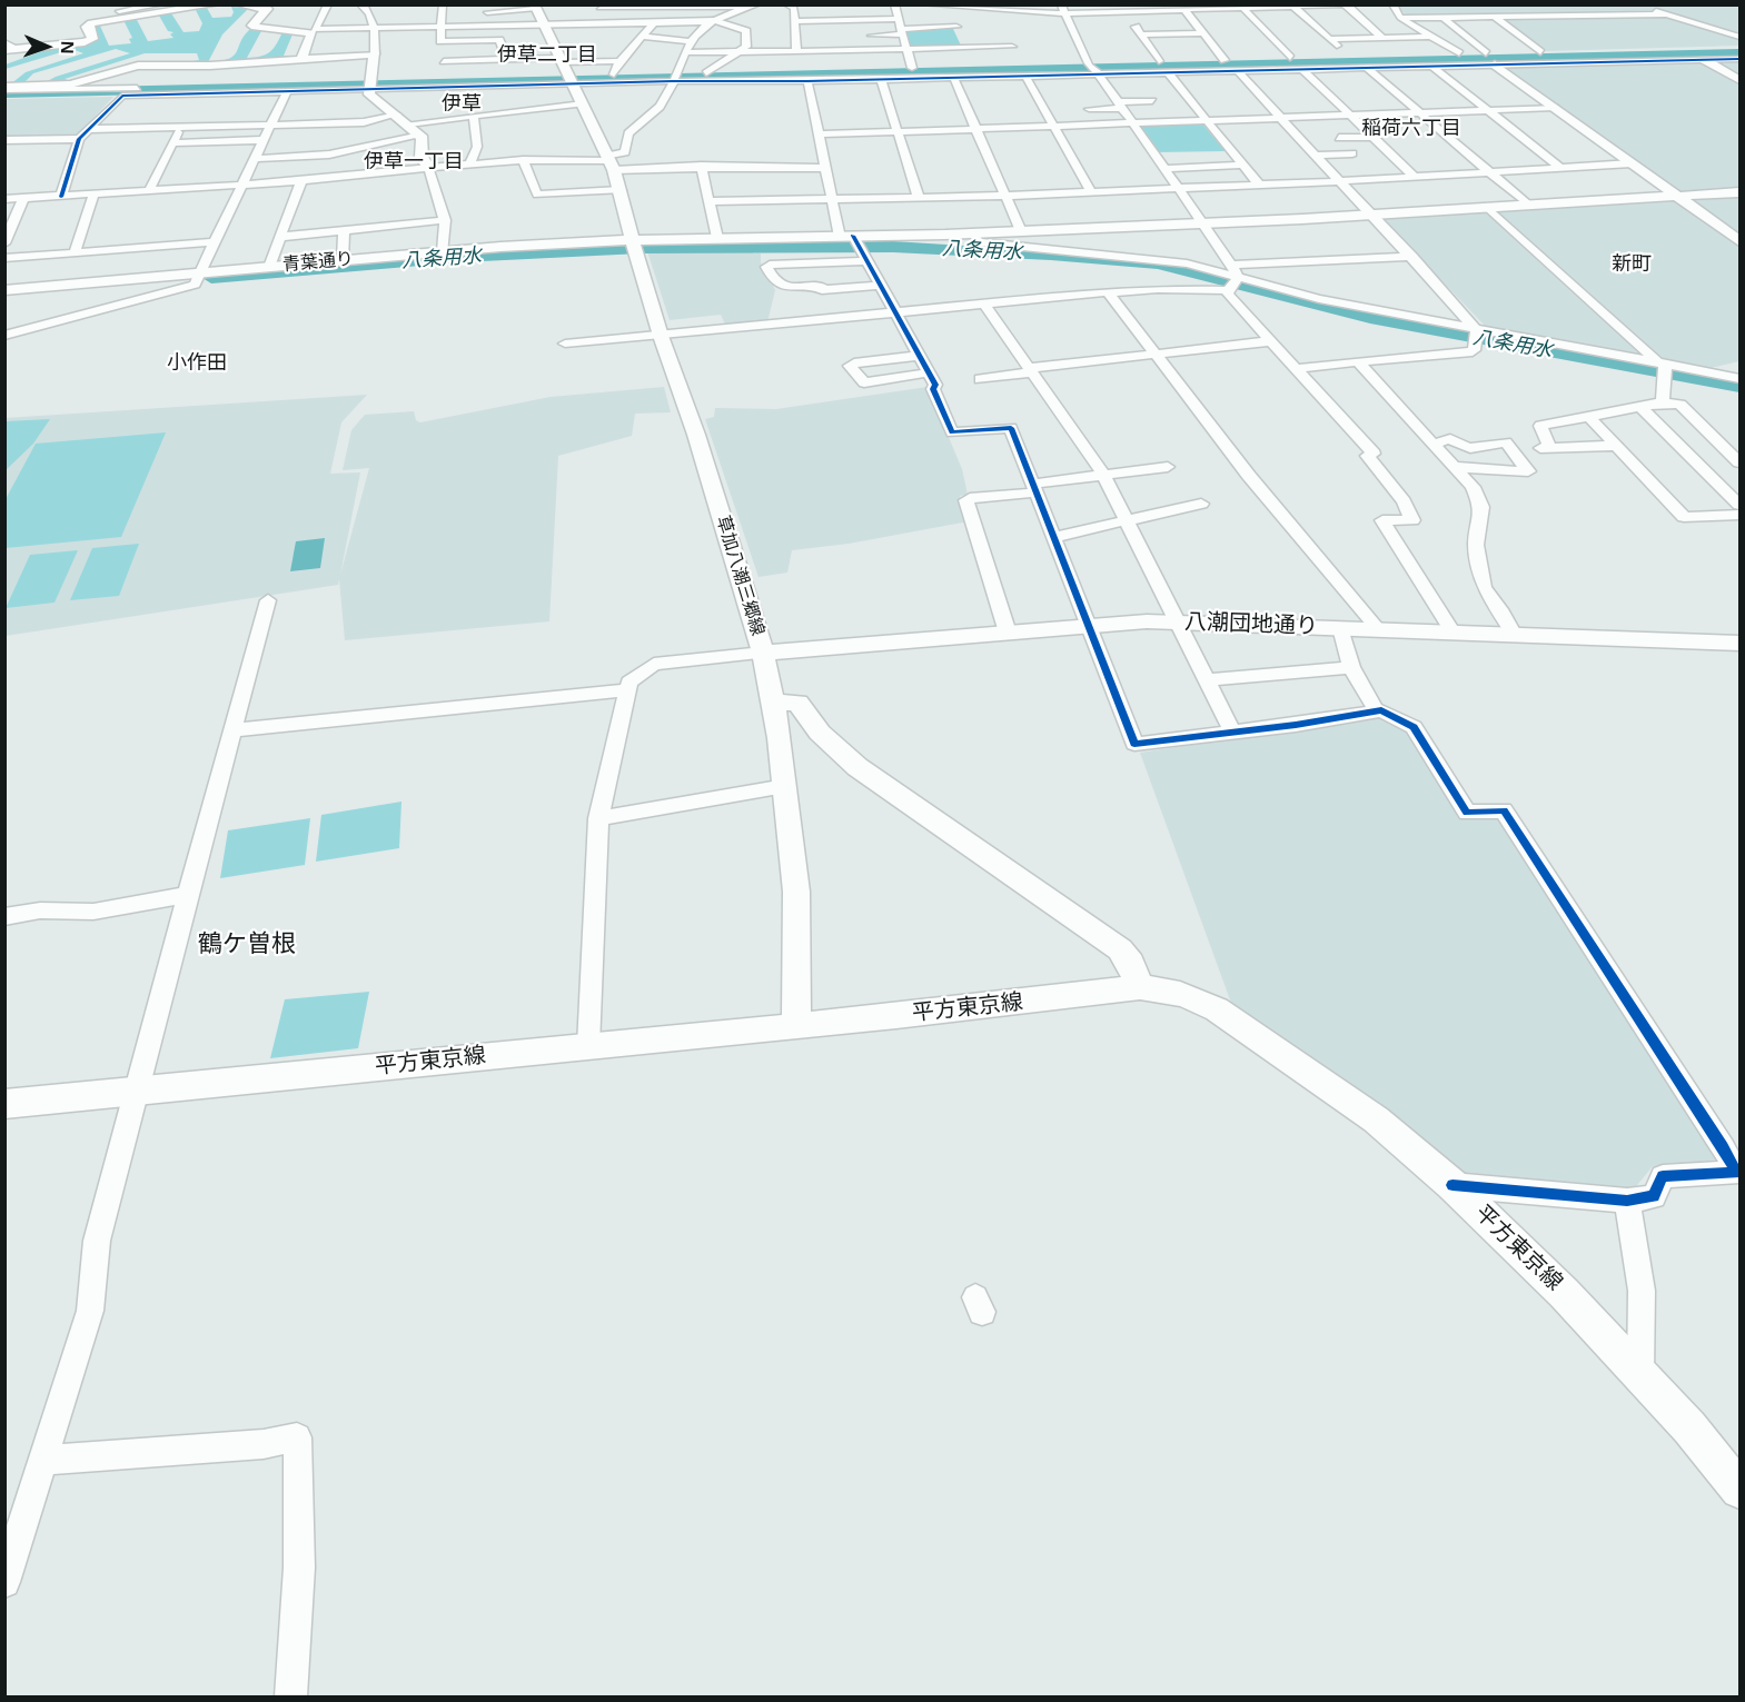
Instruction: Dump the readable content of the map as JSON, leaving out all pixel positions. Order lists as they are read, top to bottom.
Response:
{
  "streets": {
    "street": [
      "青葉通り",
      "草加八潮三郷線",
      "八潮団地通り",
      "平方東京線"
    ]
  },
  "crossings": [
    ["青葉通り", "草加八潮三郷線"],
    ["草加八潮三郷線", "八潮団地通り"],
    ["草加八潮三郷線", "平方東京線"]
  ],
  "districts": [
    "伊草二丁目",
    "伊草",
    "稲荷六丁目",
    "伊草一丁目",
    "新町",
    "小作田",
    "鶴ケ曽根"
  ],
  "water": ["八条用水"],
  "north": "right"
}
